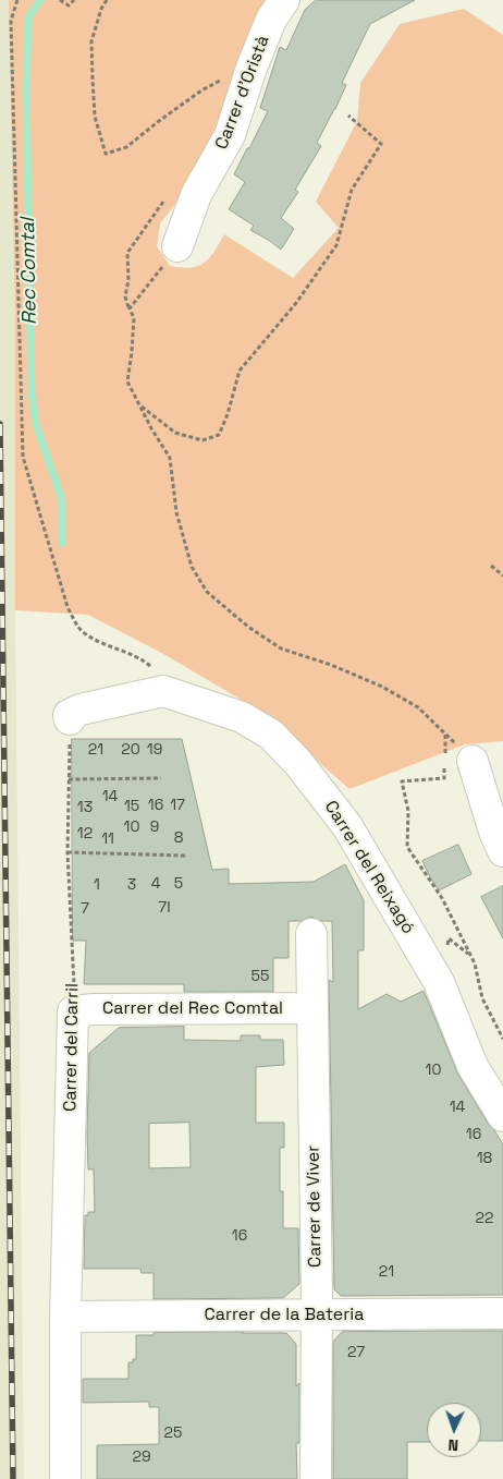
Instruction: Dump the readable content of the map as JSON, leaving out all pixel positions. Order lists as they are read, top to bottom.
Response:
{
  "streets": {
    "street": [
      "Carrer d'Oristà",
      "Carrer del Reixagó",
      "Carrer del Rec Comtal",
      "Carrer del Carril",
      "Carrer de Viver",
      "Carrer de la Bateria"
    ]
  },
  "crossings": [
    ["Carrer del Rec Comtal", "Carrer del Carril"],
    ["Carrer del Rec Comtal", "Carrer de Viver"],
    ["Carrer del Carril", "Carrer de la Bateria"],
    ["Carrer de Viver", "Carrer de la Bateria"]
  ],
  "water": ["Rec Comtal"],
  "house_numbers": [
    "21",
    "20",
    "19",
    "14",
    "16",
    "17",
    "15",
    "13",
    "10",
    "9",
    "12",
    "8",
    "11",
    "4",
    "5",
    "1",
    "3",
    "7I",
    "7",
    "55",
    "10",
    "14",
    "16",
    "18",
    "22",
    "16",
    "21",
    "27",
    "25",
    "29"
  ],
  "north": "bottom"
}
